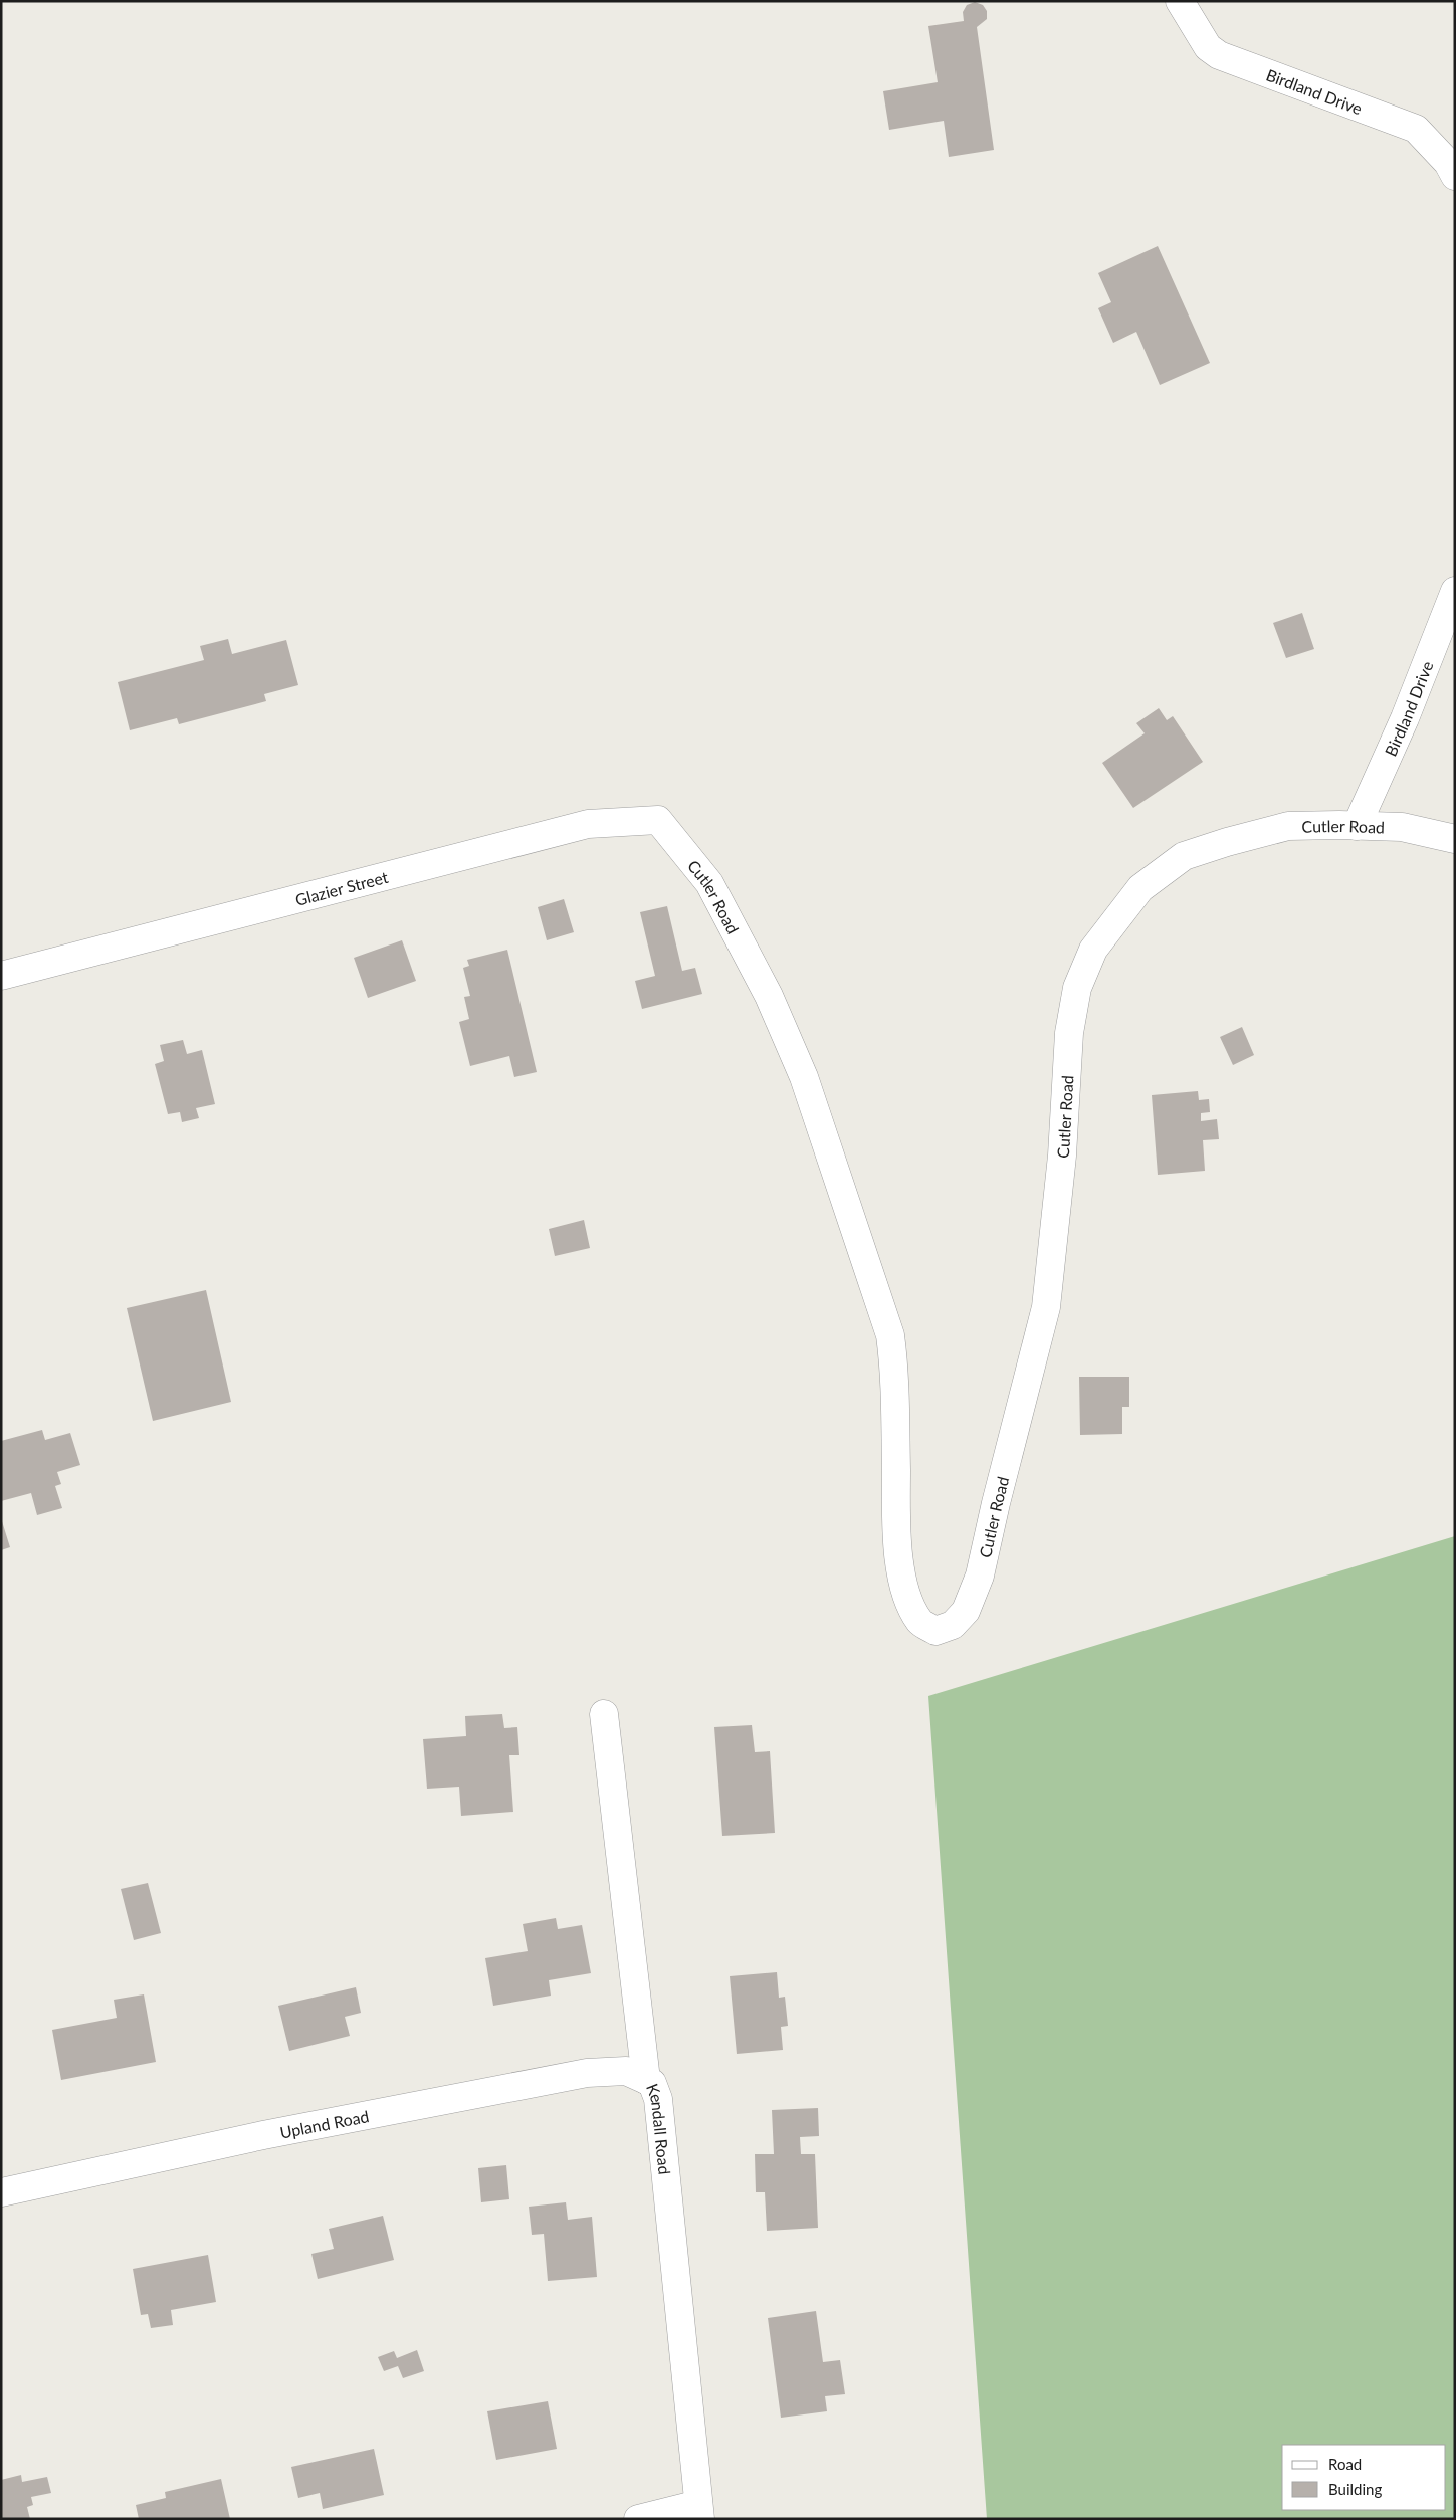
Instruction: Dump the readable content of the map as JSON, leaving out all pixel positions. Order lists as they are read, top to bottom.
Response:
{
  "streets": {
    "street": [
      "Birdland Drive",
      "Cutler Road",
      "Glazier Street",
      "Upland Road",
      "Kendall Road"
    ]
  },
  "crossings": [
    ["Birdland Drive", "Cutler Road"],
    ["Cutler Road", "Glazier Street"],
    ["Upland Road", "Kendall Road"]
  ],
  "legend": ["Road", "Building"]
}
